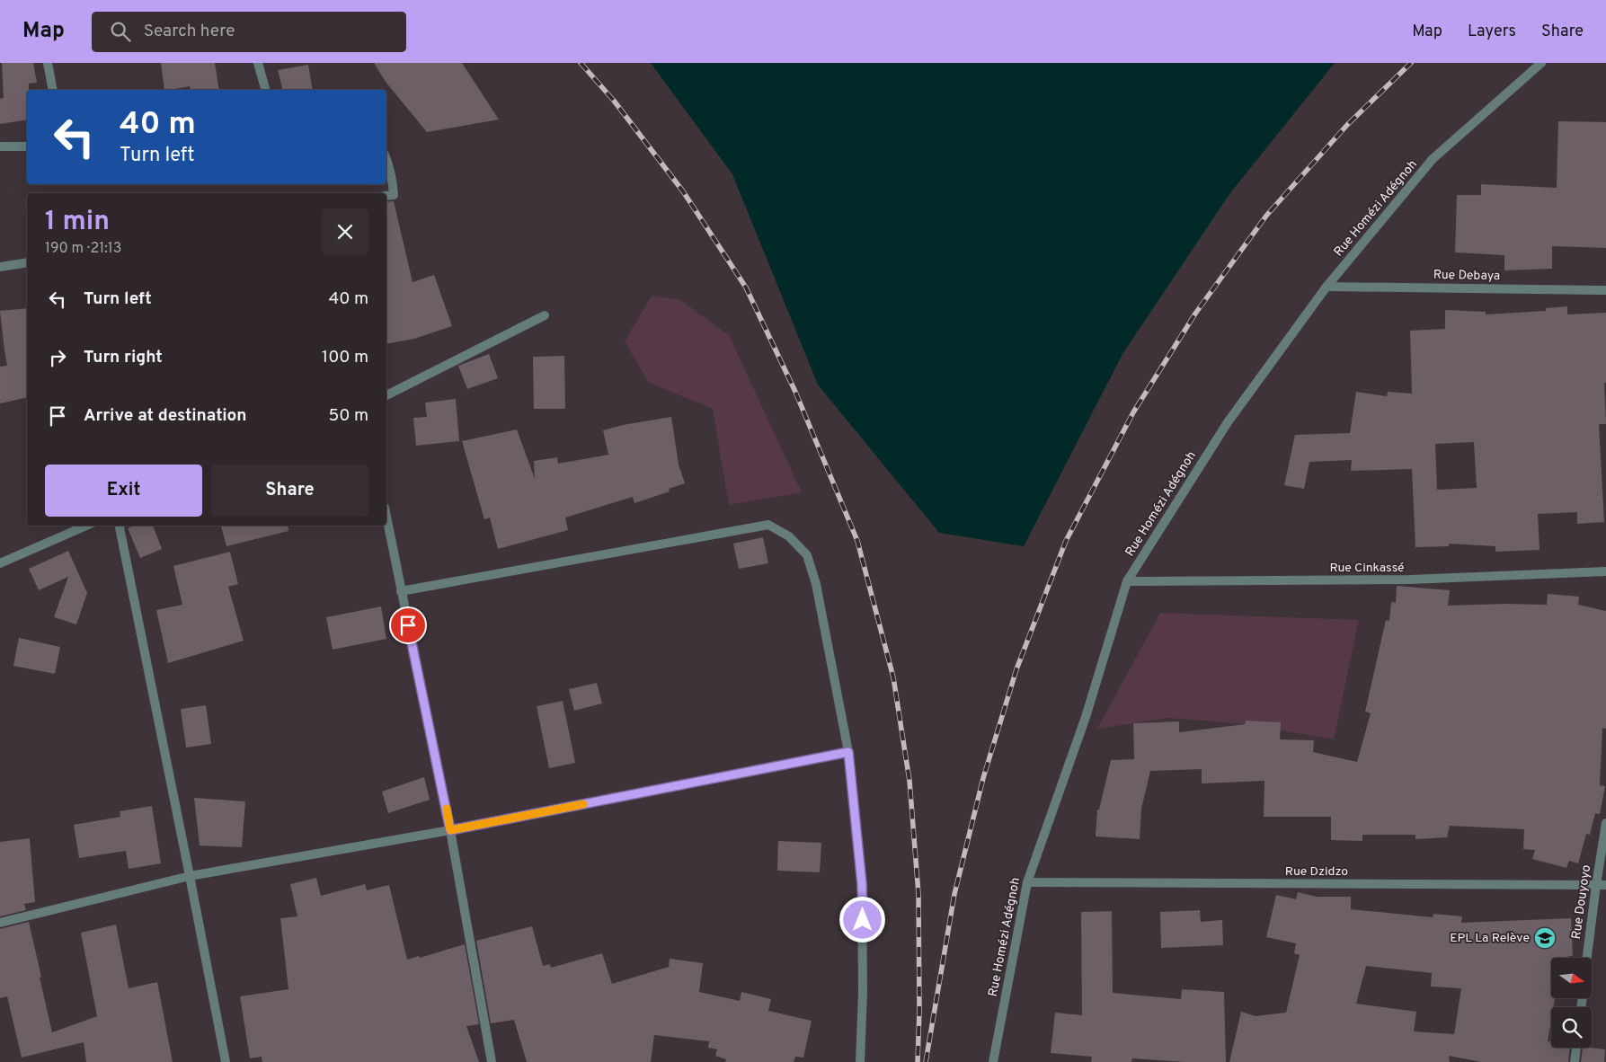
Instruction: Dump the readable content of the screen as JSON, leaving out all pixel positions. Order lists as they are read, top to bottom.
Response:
{
  "streets": {
    "street": [
      "Rue Homézi Adégnoh",
      "Rue Debaya",
      "Rue Cinkassé",
      "Rue Dzidzo",
      "Rue Douyoyo"
    ]
  },
  "crossings": [
    ["Rue Homézi Adégnoh", "Rue Debaya"],
    ["Rue Homézi Adégnoh", "Rue Cinkassé"],
    ["Rue Homézi Adégnoh", "Rue Dzidzo"],
    ["Rue Dzidzo", "Rue Douyoyo"]
  ],
  "places": {
    "school or university": ["EPL La Relève"]
  },
  "north": "right",
  "page": {
    "header": "Map",
    "search": "Search here",
    "nav": ["Map", "Layers", "Share"],
    "turn": ["40 m", "Turn left"],
    "heading": ["1 min", "190 m · 21:13"],
    "list": [
      {
        "name": "Turn left",
        "value": "40 m"
      },
      {
        "name": "Turn right",
        "value": "100 m"
      },
      {
        "name": "Arrive at destination",
        "value": "50 m"
      }
    ],
    "buttons": ["Exit", "Share"]
  }
}
